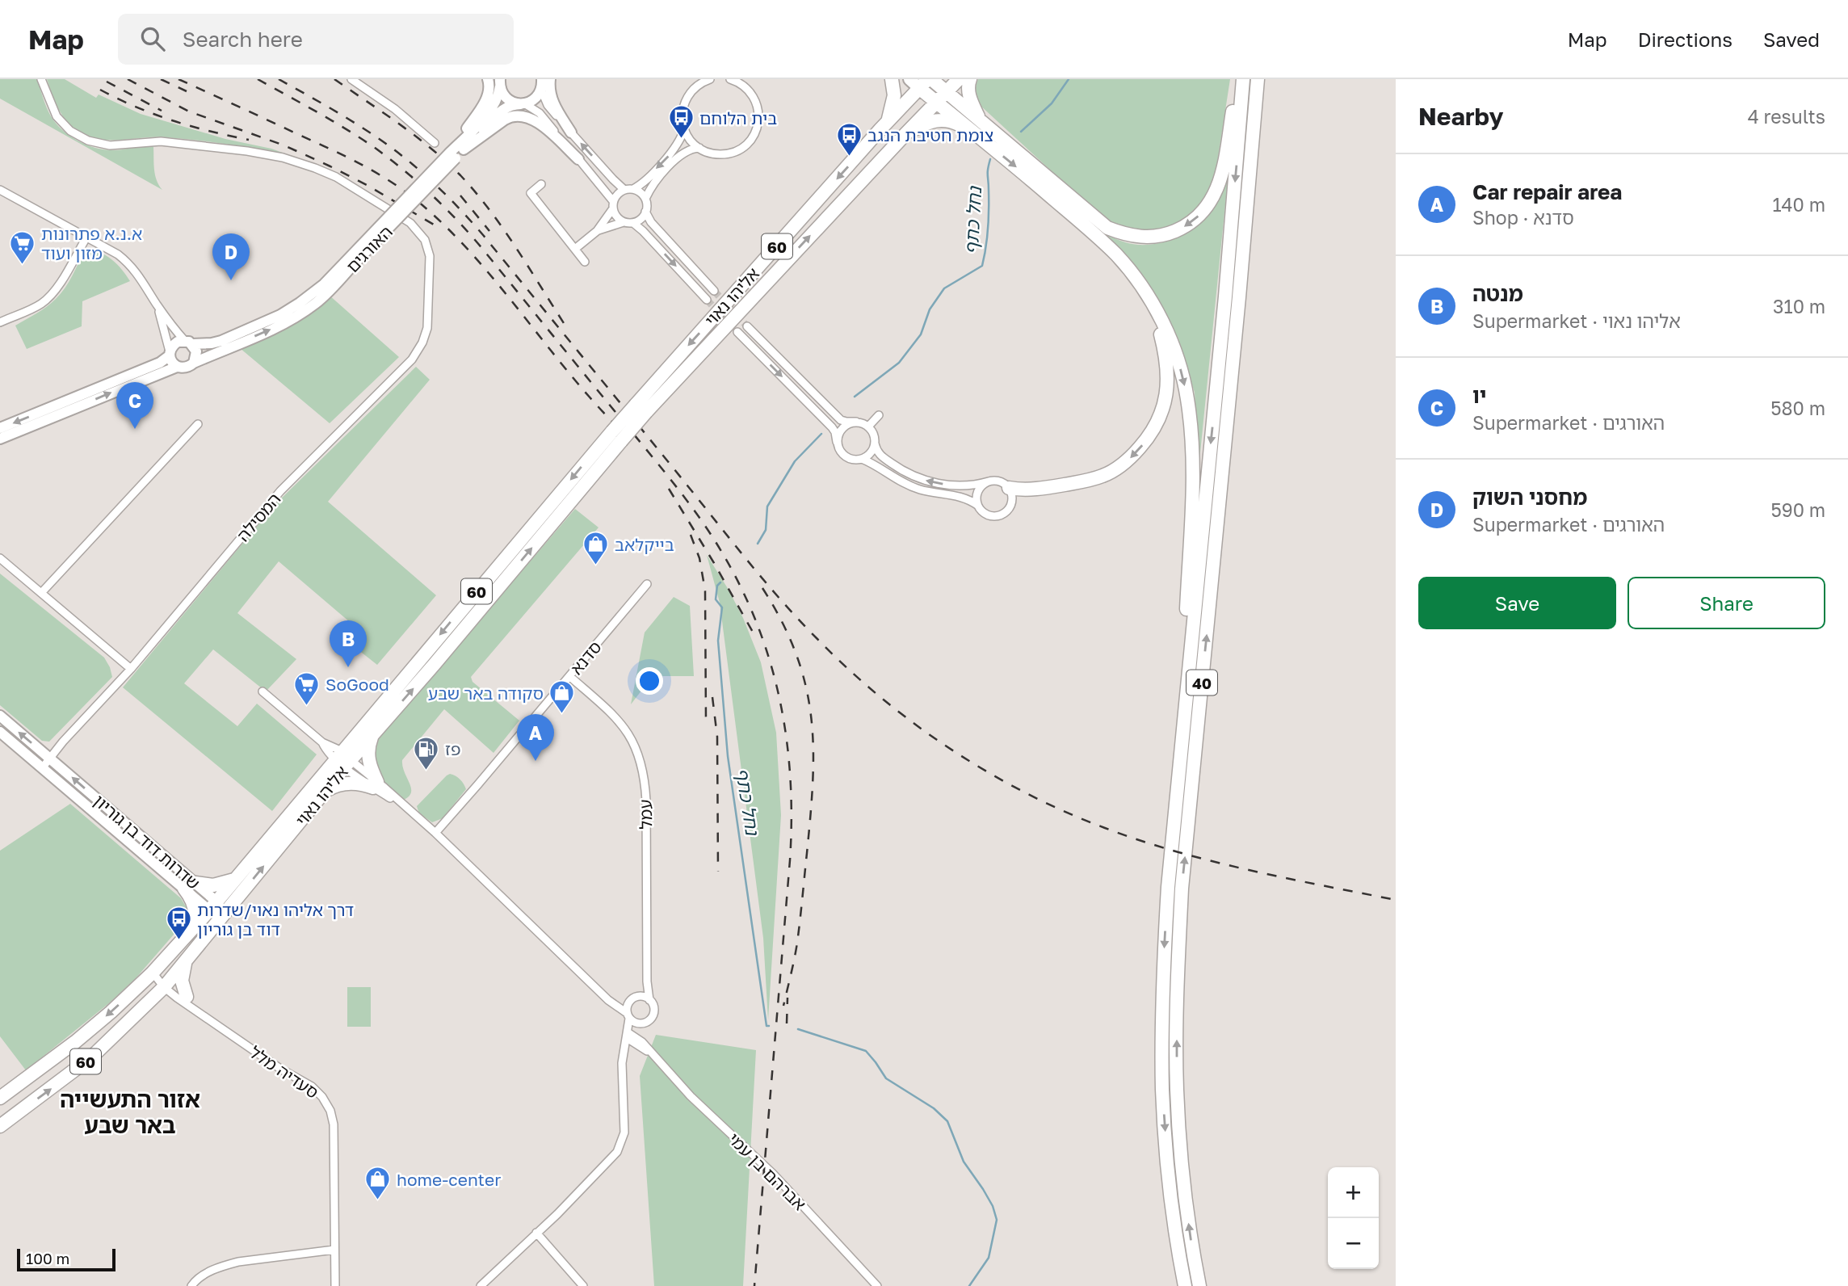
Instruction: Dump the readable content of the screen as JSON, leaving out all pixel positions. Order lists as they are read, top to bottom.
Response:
{
  "streets": {
    "highway": ["60", "אליהו נאוי", "40"],
    "street": [
      "האורגים",
      "המסילה",
      "סדנא",
      "עמל",
      "שדרות דוד בן גוריון",
      "סעדיה מלל",
      "אברהם בן עמי"
    ]
  },
  "crossings": [
    ["60", "אליהו נאוי"],
    ["אליהו נאוי", "שדרות דוד בן גוריון"],
    ["אליהו נאוי", "סעדיה מלל"],
    ["המסילה", "שדרות דוד בן גוריון"],
    ["סדנא", "עמל"]
  ],
  "districts": ["אזור התעשייה באר שבע"],
  "water": ["נחל כתף"],
  "places": {
    "bus stop": ["בית הלוחם", "צומת חטיבת הנגב", "דרך אליהו נאוי/שדרות דוד בן גוריון"],
    "supermarket": ["א.נ.א פתרונות מזון ועוד", "SoGood"],
    "shop": ["בייקלאב", "סקודה באר שבע", "home-center"],
    "fuel station": ["פז"]
  },
  "scale_bar": "100 m",
  "page": {
    "header": "Map",
    "search": "Search here",
    "nav": ["Map", "Directions", "Saved"],
    "heading": ["Nearby", "4 results"],
    "list": [
      {
        "mark": "A",
        "name": "Car repair area",
        "note": "Shop · סדנא",
        "value": "140 m"
      },
      {
        "mark": "B",
        "name": "מנטה",
        "note": "Supermarket · אליהו נאוי",
        "value": "310 m"
      },
      {
        "mark": "C",
        "name": "יו",
        "note": "Supermarket · האורגים",
        "value": "580 m"
      },
      {
        "mark": "D",
        "name": "מחסני השוק",
        "note": "Supermarket · האורגים",
        "value": "590 m"
      }
    ],
    "pins": [
      "D",
      "C",
      "B",
      "A"
    ],
    "buttons": ["Save", "Share"],
    "map_buttons": ["+", "−"],
    "scale": "100 m"
  }
}
